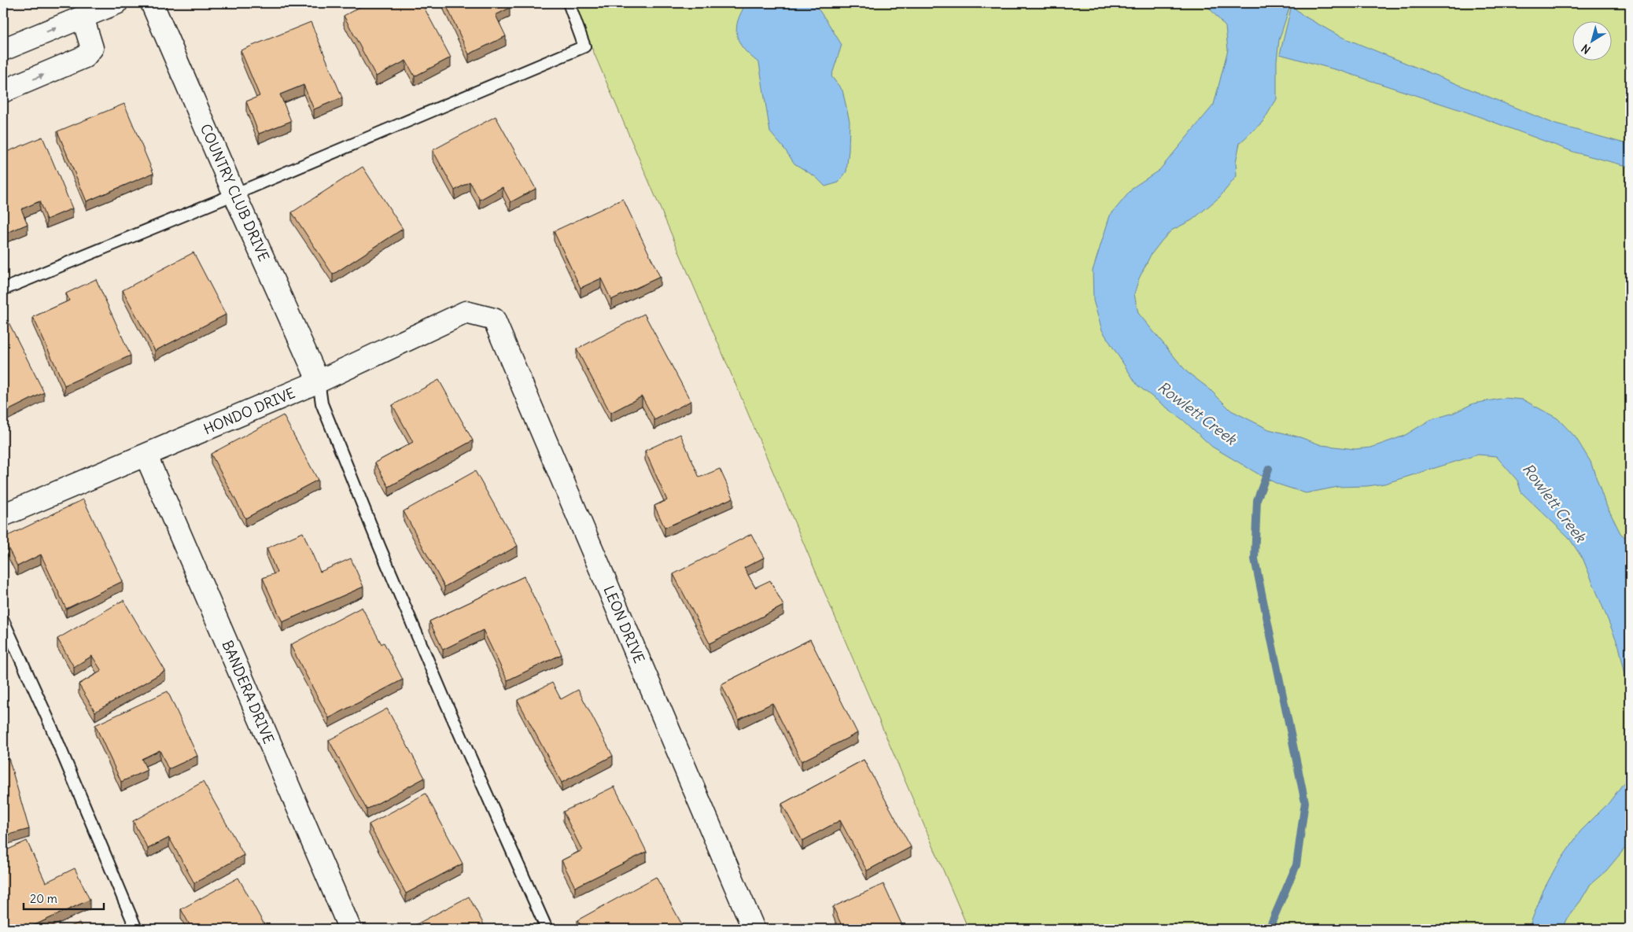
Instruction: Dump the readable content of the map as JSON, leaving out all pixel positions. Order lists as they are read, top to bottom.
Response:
{
  "streets": {
    "street": [
      "COUNTRY CLUB DRIVE",
      "HONDO DRIVE",
      "LEON DRIVE",
      "BANDERA DRIVE"
    ]
  },
  "crossings": [
    ["COUNTRY CLUB DRIVE", "HONDO DRIVE"],
    ["HONDO DRIVE", "LEON DRIVE"],
    ["HONDO DRIVE", "BANDERA DRIVE"]
  ],
  "water": ["Rowlett Creek"],
  "scale_bar": "20 m",
  "north": "bottom left"
}
